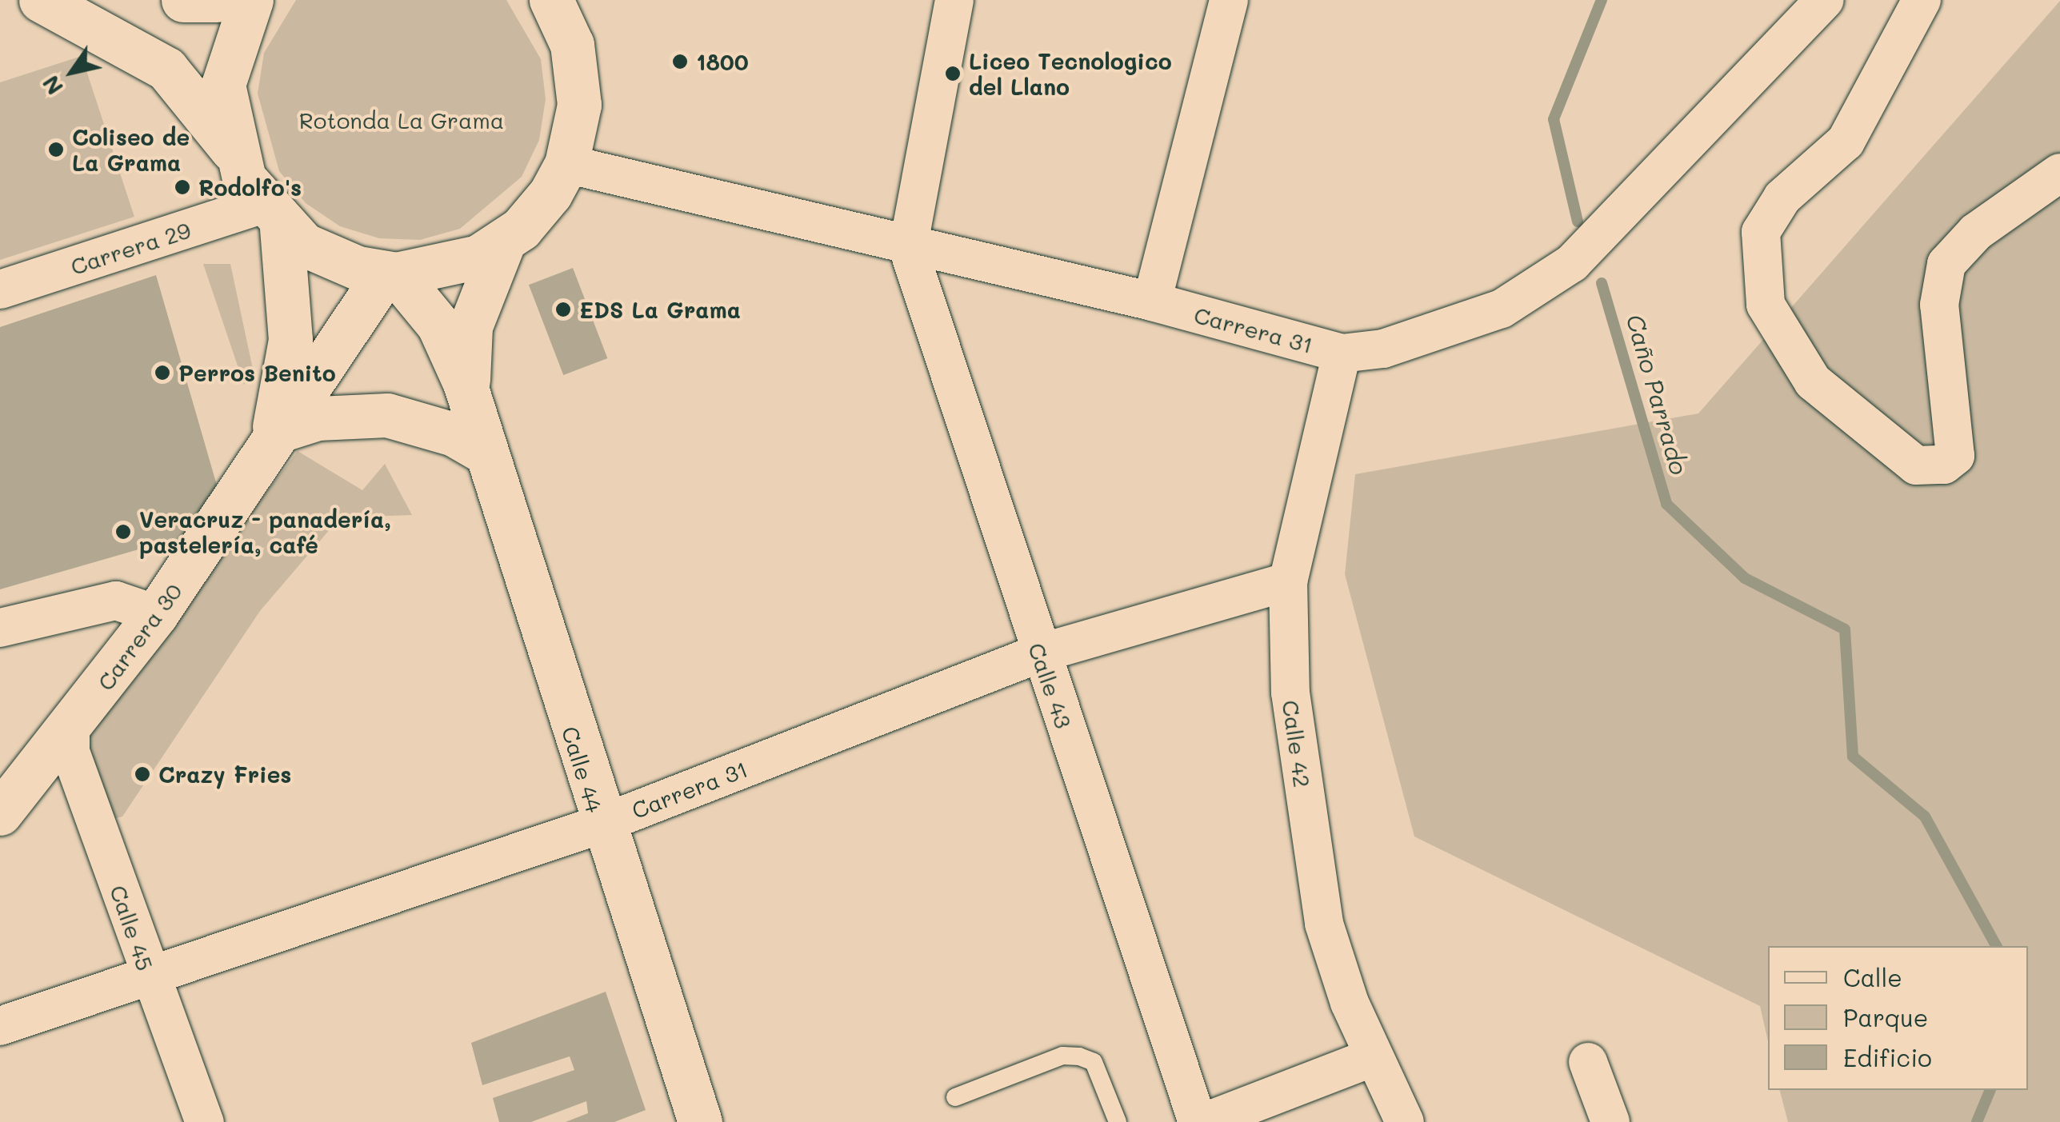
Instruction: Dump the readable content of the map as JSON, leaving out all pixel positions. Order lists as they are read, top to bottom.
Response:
{
  "streets": {
    "main road": ["Carrera 30", "Calle 44"],
    "street": [
      "Carrera 29",
      "Carrera 31",
      "Calle 43",
      "Calle 42",
      "Calle 45"
    ]
  },
  "crossings": [
    ["Carrera 29", "Carrera 30"],
    ["Carrera 31", "Calle 43"],
    ["Carrera 31", "Calle 42"],
    ["Carrera 31", "Calle 44"],
    ["Carrera 31", "Calle 45"],
    ["Carrera 30", "Calle 44"],
    ["Carrera 30", "Calle 45"]
  ],
  "water": ["Caño Parrado"],
  "parks": ["Rotonda La Grama"],
  "places": [
    "1800",
    "Liceo Tecnologico del Llano",
    "Coliseo de La Grama",
    "Rodolfo's",
    "EDS La Grama",
    "Perros Benito",
    "Veracruz - panadería, pastelería, café",
    "Crazy Fries"
  ],
  "legend": ["Calle", "Parque", "Edificio"],
  "north": "bottom left"
}
